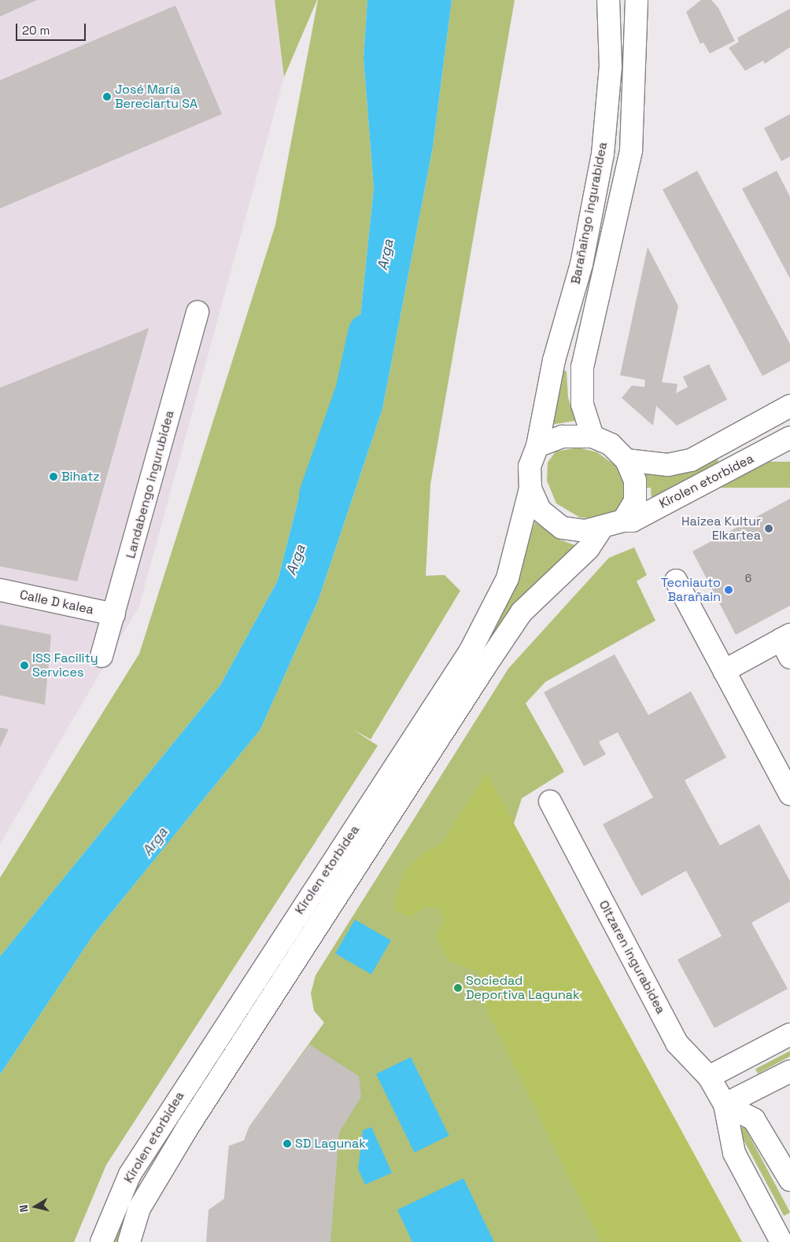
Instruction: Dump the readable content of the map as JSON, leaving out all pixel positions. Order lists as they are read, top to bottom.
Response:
{
  "streets": {
    "street": [
      "Barañaingo ingurabidea",
      "Kirolen etorbidea",
      "Landabengo ingurubidea",
      "Calle D kalea",
      "Oltzaren ingurabidea"
    ]
  },
  "crossings": [
    ["Barañaingo ingurabidea", "Kirolen etorbidea"],
    ["Landabengo ingurubidea", "Calle D kalea"]
  ],
  "water": ["Arga"],
  "places": [
    "José María Bereciartu SA",
    "Bihatz",
    "Haizea Kultur Elkartea",
    "Tecniauto Barañain",
    "ISS Facility Services",
    "Sociedad Deportiva Lagunak",
    "SD Lagunak"
  ],
  "house_numbers": ["6"],
  "scale_bar": "20 m",
  "north": "left"
}
